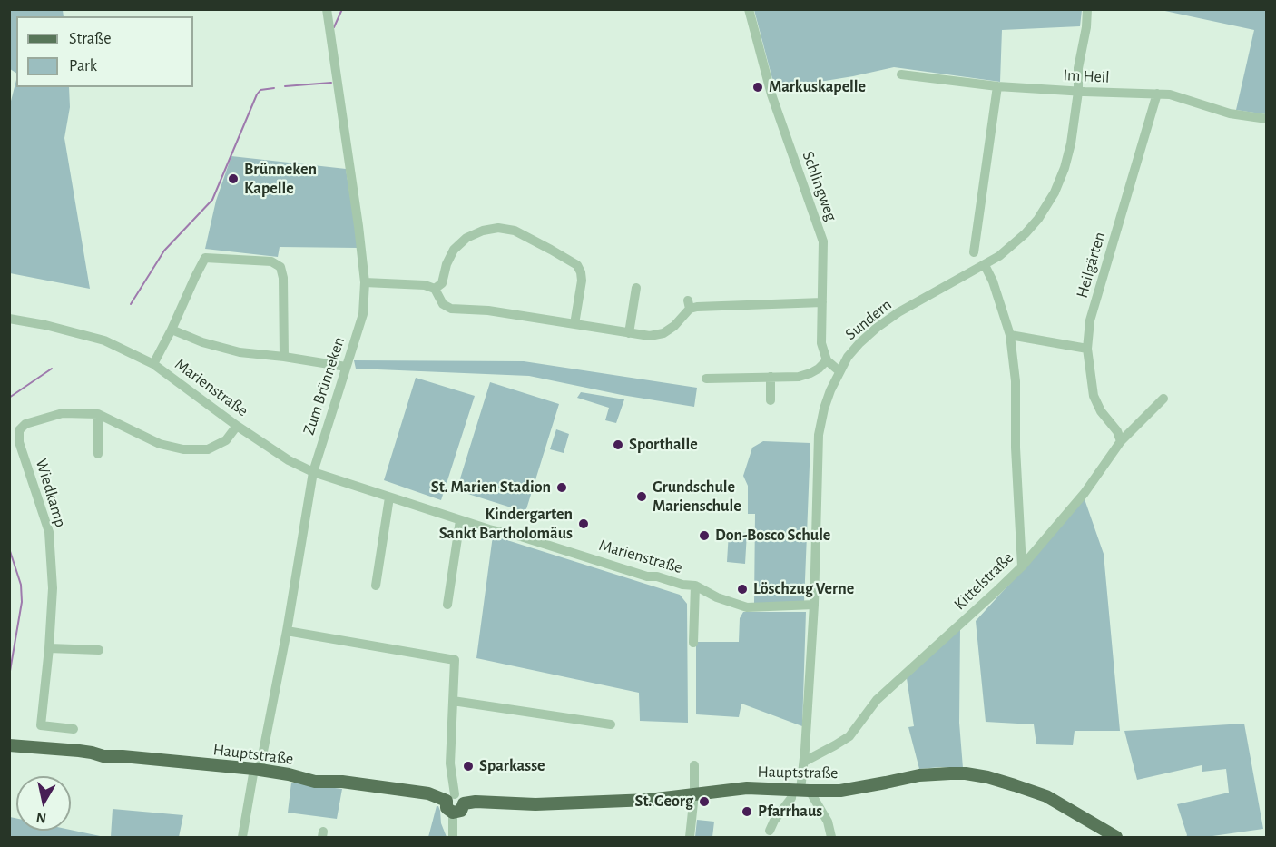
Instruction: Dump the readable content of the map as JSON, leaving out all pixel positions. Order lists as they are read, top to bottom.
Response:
{
  "streets": {
    "main road": ["Hauptstraße"],
    "street": [
      "Im Heil",
      "Schlingweg",
      "Heilgärten",
      "Sundern",
      "Zum Brünneken",
      "Marienstraße",
      "Wiedkamp",
      "Kittelstraße"
    ]
  },
  "crossings": [
    ["Im Heil", "Heilgärten"],
    ["Im Heil", "Sundern"],
    ["Heilgärten", "Kittelstraße"],
    ["Sundern", "Marienstraße"],
    ["Sundern", "Kittelstraße"],
    ["Sundern", "Hauptstraße"],
    ["Zum Brünneken", "Marienstraße"],
    ["Zum Brünneken", "Hauptstraße"],
    ["Marienstraße", "Wiedkamp"]
  ],
  "places": [
    "Markuskapelle",
    "Brünneken Kapelle",
    "Sporthalle",
    "St. Marien Stadion",
    "Grundschule Marienschule",
    "Kindergarten Sankt Bartholomäus",
    "Don-Bosco Schule",
    "Löschzug Verne",
    "Sparkasse",
    "St. Georg",
    "Pfarrhaus"
  ],
  "legend": ["Straße", "Park"],
  "north": "bottom"
}
